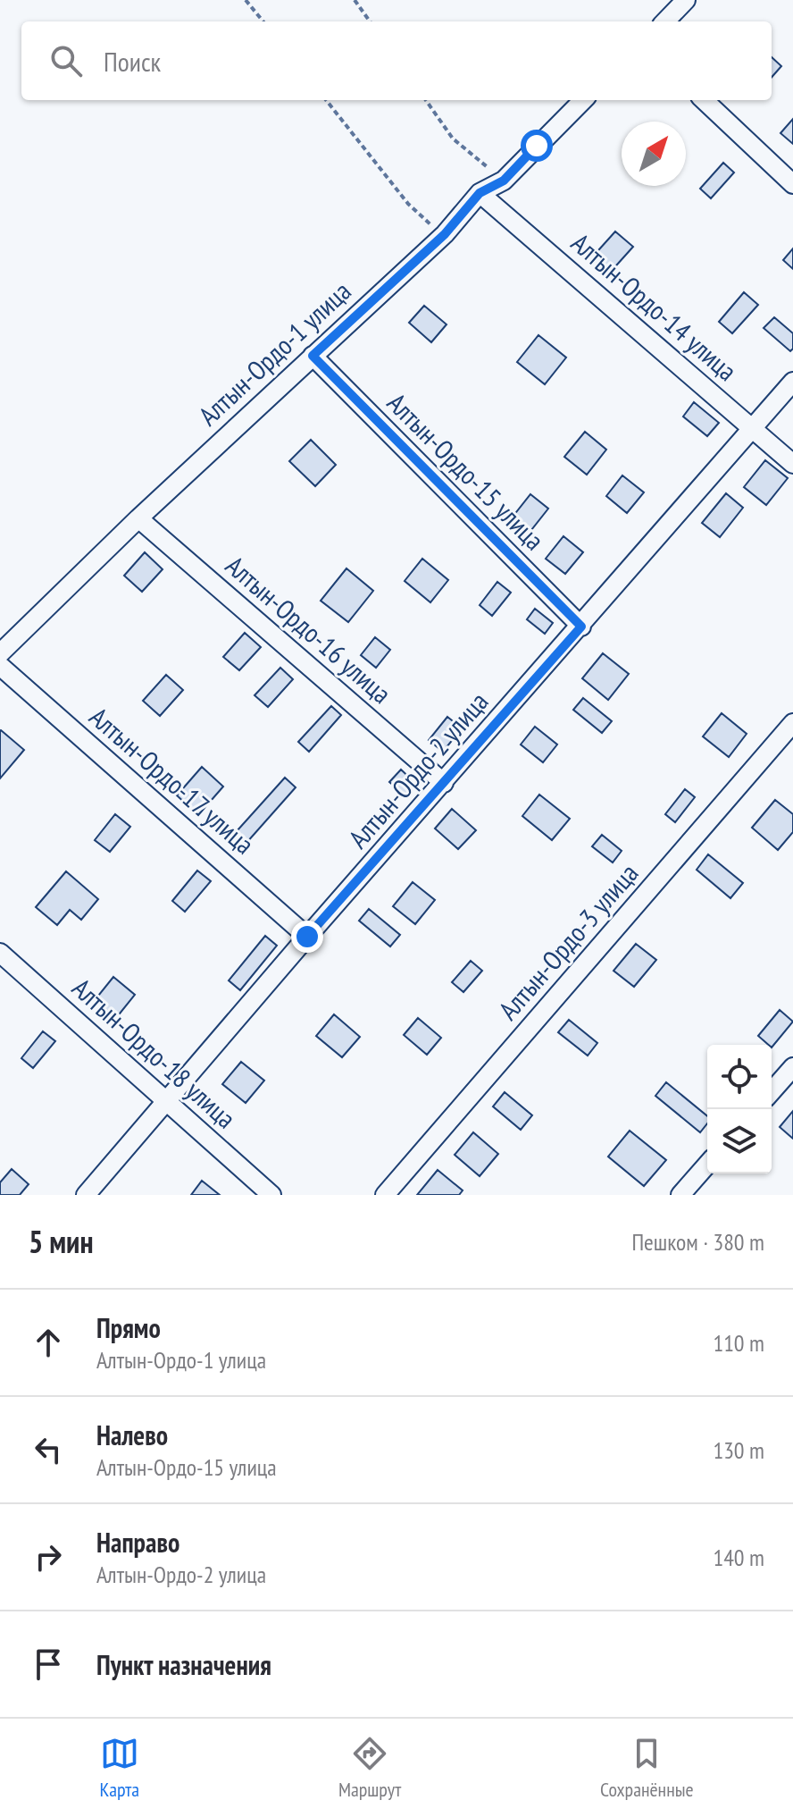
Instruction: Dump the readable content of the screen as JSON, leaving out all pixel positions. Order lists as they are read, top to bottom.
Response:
{
  "streets": {
    "street": [
      "Алтын-Ордо-14 улица",
      "Алтын-Ордо-1 улица",
      "Алтын-Ордо-15 улица",
      "Алтын-Ордо-16 улица",
      "Алтын-Ордо-2 улица",
      "Алтын-Ордо-17 улица",
      "Алтын-Ордо-3 улица",
      "Алтын-Ордо-18 улица"
    ]
  },
  "crossings": [
    ["Алтын-Ордо-14 улица", "Алтын-Ордо-1 улица"],
    ["Алтын-Ордо-14 улица", "Алтын-Ордо-2 улица"],
    ["Алтын-Ордо-1 улица", "Алтын-Ордо-15 улица"],
    ["Алтын-Ордо-1 улица", "Алтын-Ордо-16 улица"],
    ["Алтын-Ордо-15 улица", "Алтын-Ордо-2 улица"],
    ["Алтын-Ордо-16 улица", "Алтын-Ордо-2 улица"],
    ["Алтын-Ордо-2 улица", "Алтын-Ордо-17 улица"],
    ["Алтын-Ордо-2 улица", "Алтын-Ордо-18 улица"]
  ],
  "north": "top right",
  "page": {
    "search": "Поиск",
    "heading": ["5 мин", "Пешком · 380 m"],
    "list": [
      ["Прямо", "Алтын-Ордо-1 улица", "110 m"],
      ["Налево", "Алтын-Ордо-15 улица", "130 m"],
      ["Направо", "Алтын-Ордо-2 улица", "140 m"],
      "Пункт назначения"
    ],
    "nav": ["Карта", "Маршрут", "Сохранённые"]
  }
}
